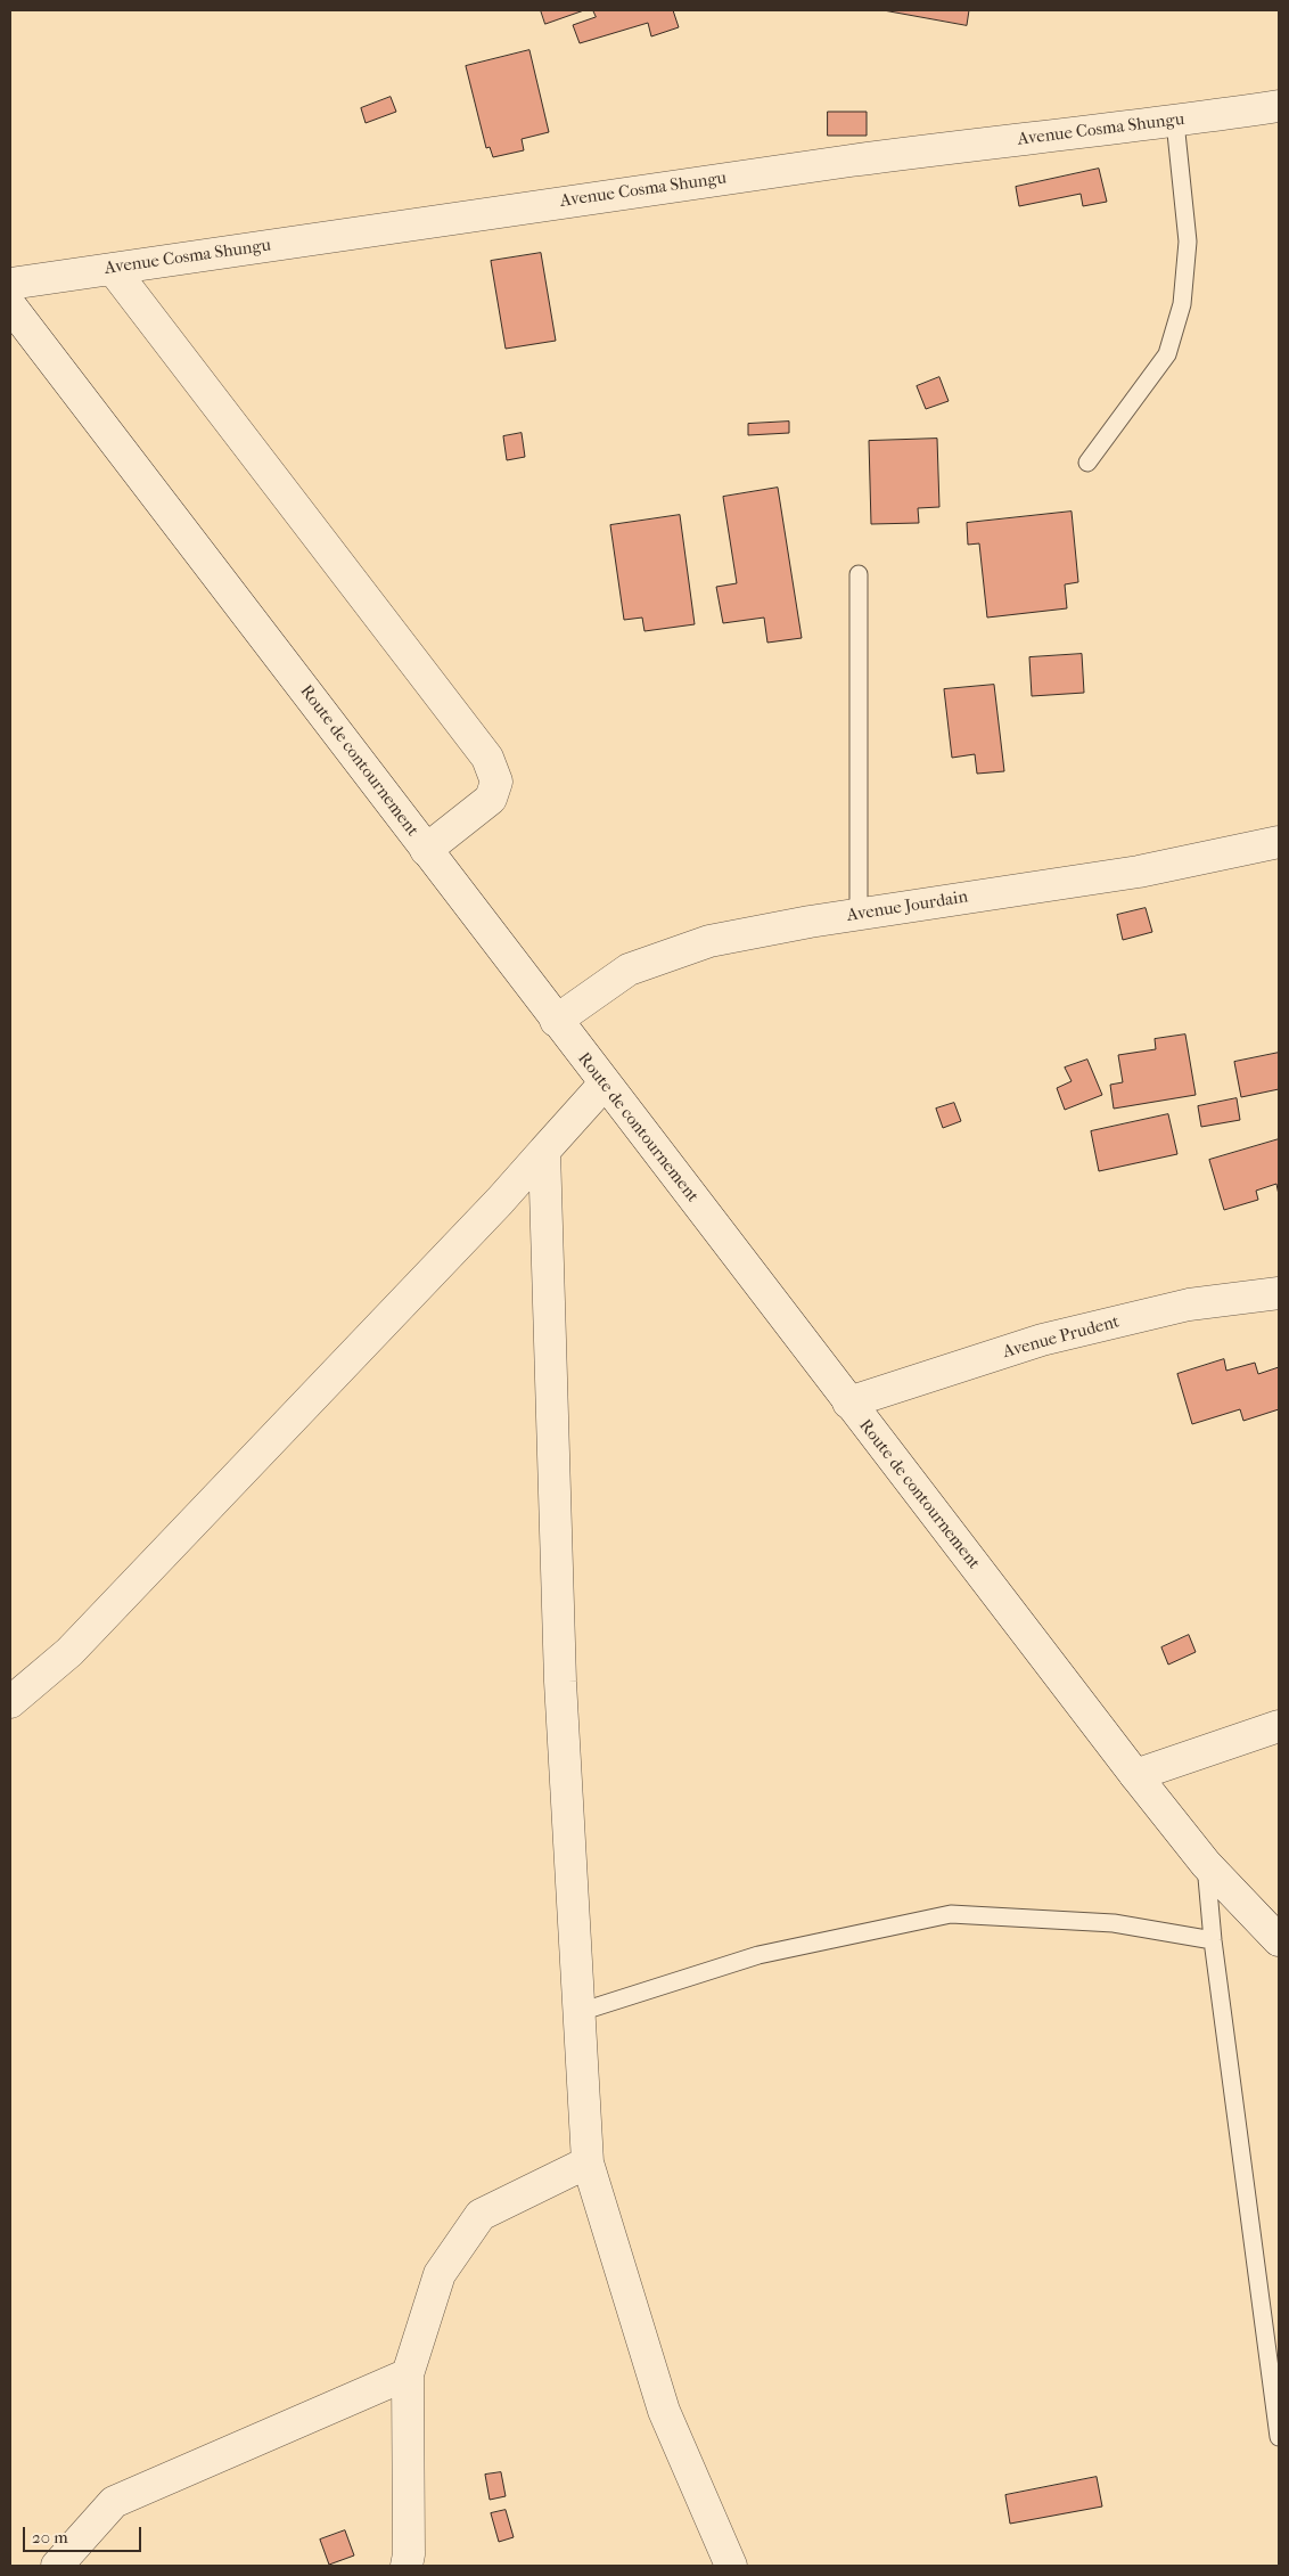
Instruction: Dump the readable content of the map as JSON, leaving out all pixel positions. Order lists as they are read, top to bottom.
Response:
{
  "streets": {
    "street": [
      "Avenue Cosma Shungu",
      "Route de contournement",
      "Avenue Jourdain",
      "Avenue Prudent"
    ]
  },
  "crossings": [
    ["Route de contournement", "Avenue Jourdain"],
    ["Route de contournement", "Avenue Prudent"]
  ],
  "scale_bar": "20 m"
}
